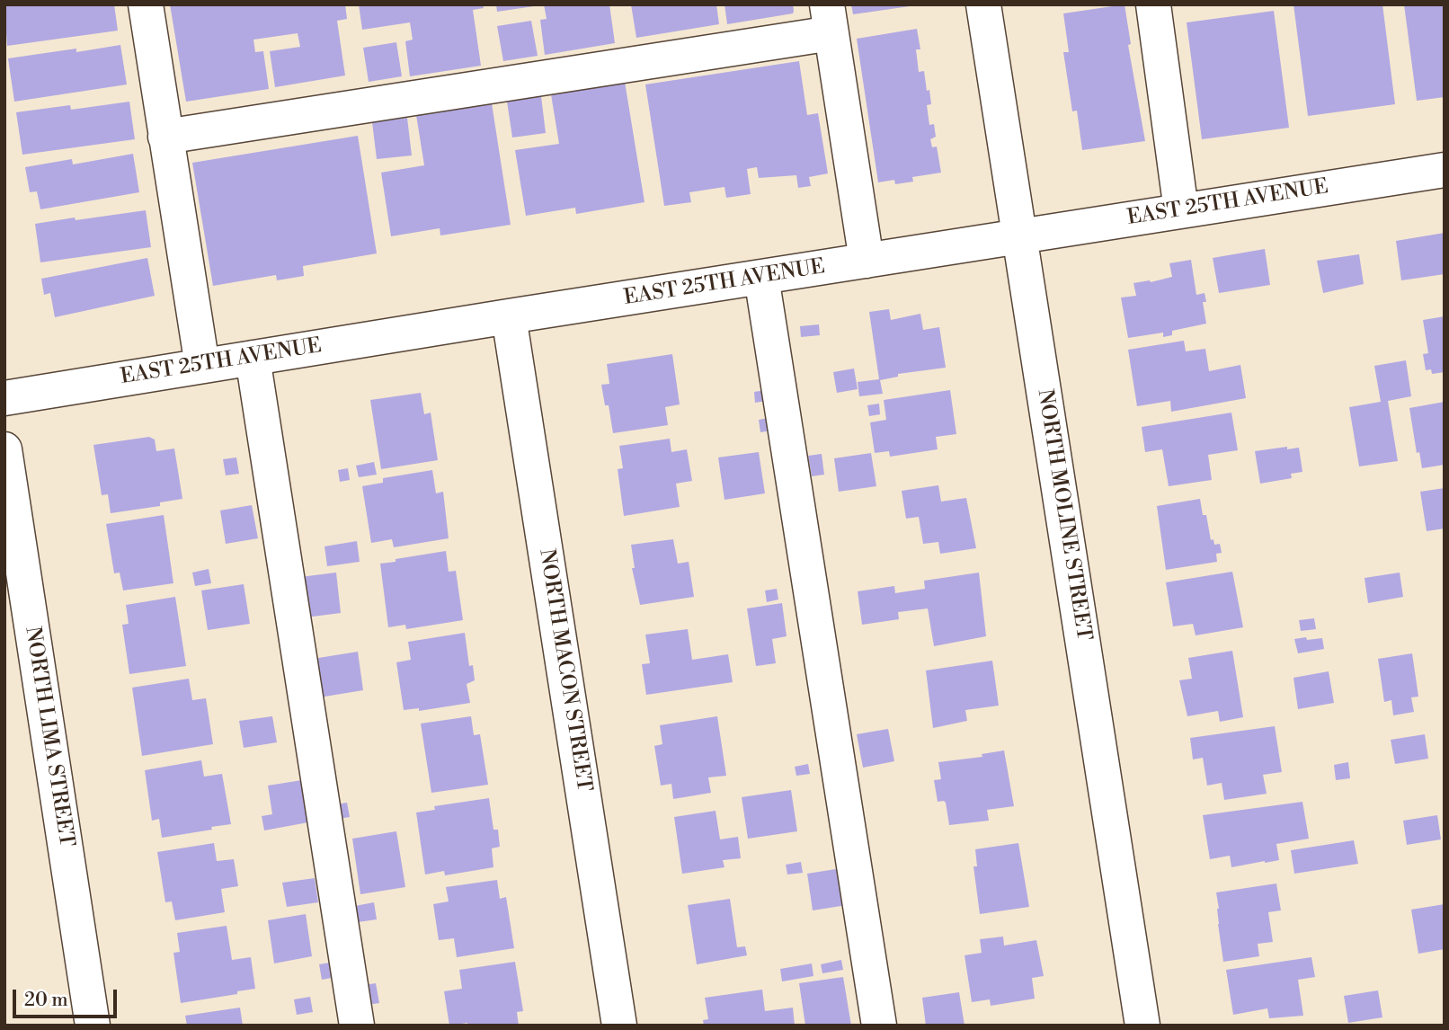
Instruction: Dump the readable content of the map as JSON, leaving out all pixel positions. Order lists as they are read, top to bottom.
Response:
{
  "streets": {
    "street": [
      "EAST 25TH AVENUE",
      "NORTH MOLINE STREET",
      "NORTH MACON STREET",
      "NORTH LIMA STREET"
    ]
  },
  "crossings": [
    ["EAST 25TH AVENUE", "NORTH MOLINE STREET"],
    ["EAST 25TH AVENUE", "NORTH MACON STREET"]
  ],
  "scale_bar": "20 m"
}
